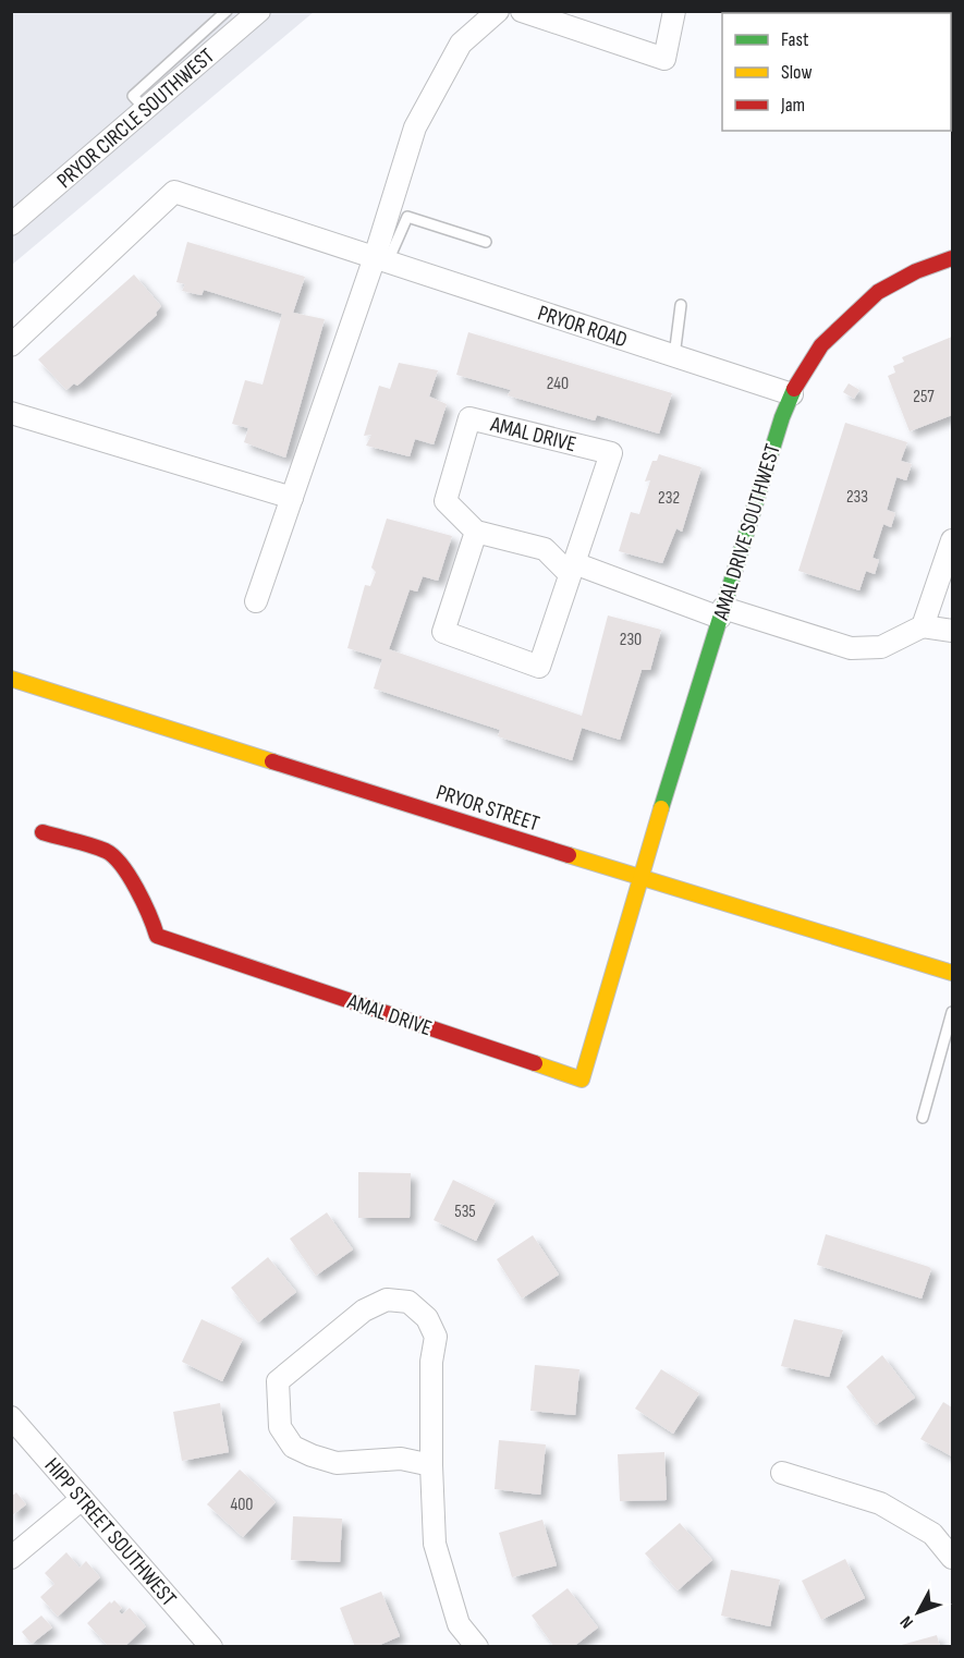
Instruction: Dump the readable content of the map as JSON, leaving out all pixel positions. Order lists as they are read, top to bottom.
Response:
{
  "streets": {
    "street": [
      "PRYOR CIRCLE SOUTHWEST",
      "PRYOR ROAD",
      "AMAL DRIVE",
      "AMAL DRIVE SOUTHWEST",
      "PRYOR STREET",
      "HIPP STREET SOUTHWEST"
    ]
  },
  "crossings": [
    ["PRYOR ROAD", "AMAL DRIVE SOUTHWEST"],
    ["AMAL DRIVE", "AMAL DRIVE SOUTHWEST"],
    ["AMAL DRIVE", "PRYOR STREET"],
    ["AMAL DRIVE SOUTHWEST", "PRYOR STREET"]
  ],
  "house_numbers": [
    "240",
    "257",
    "233",
    "232",
    "230",
    "535",
    "400"
  ],
  "legend": ["Fast", "Slow", "Jam"],
  "north": "bottom left"
}
